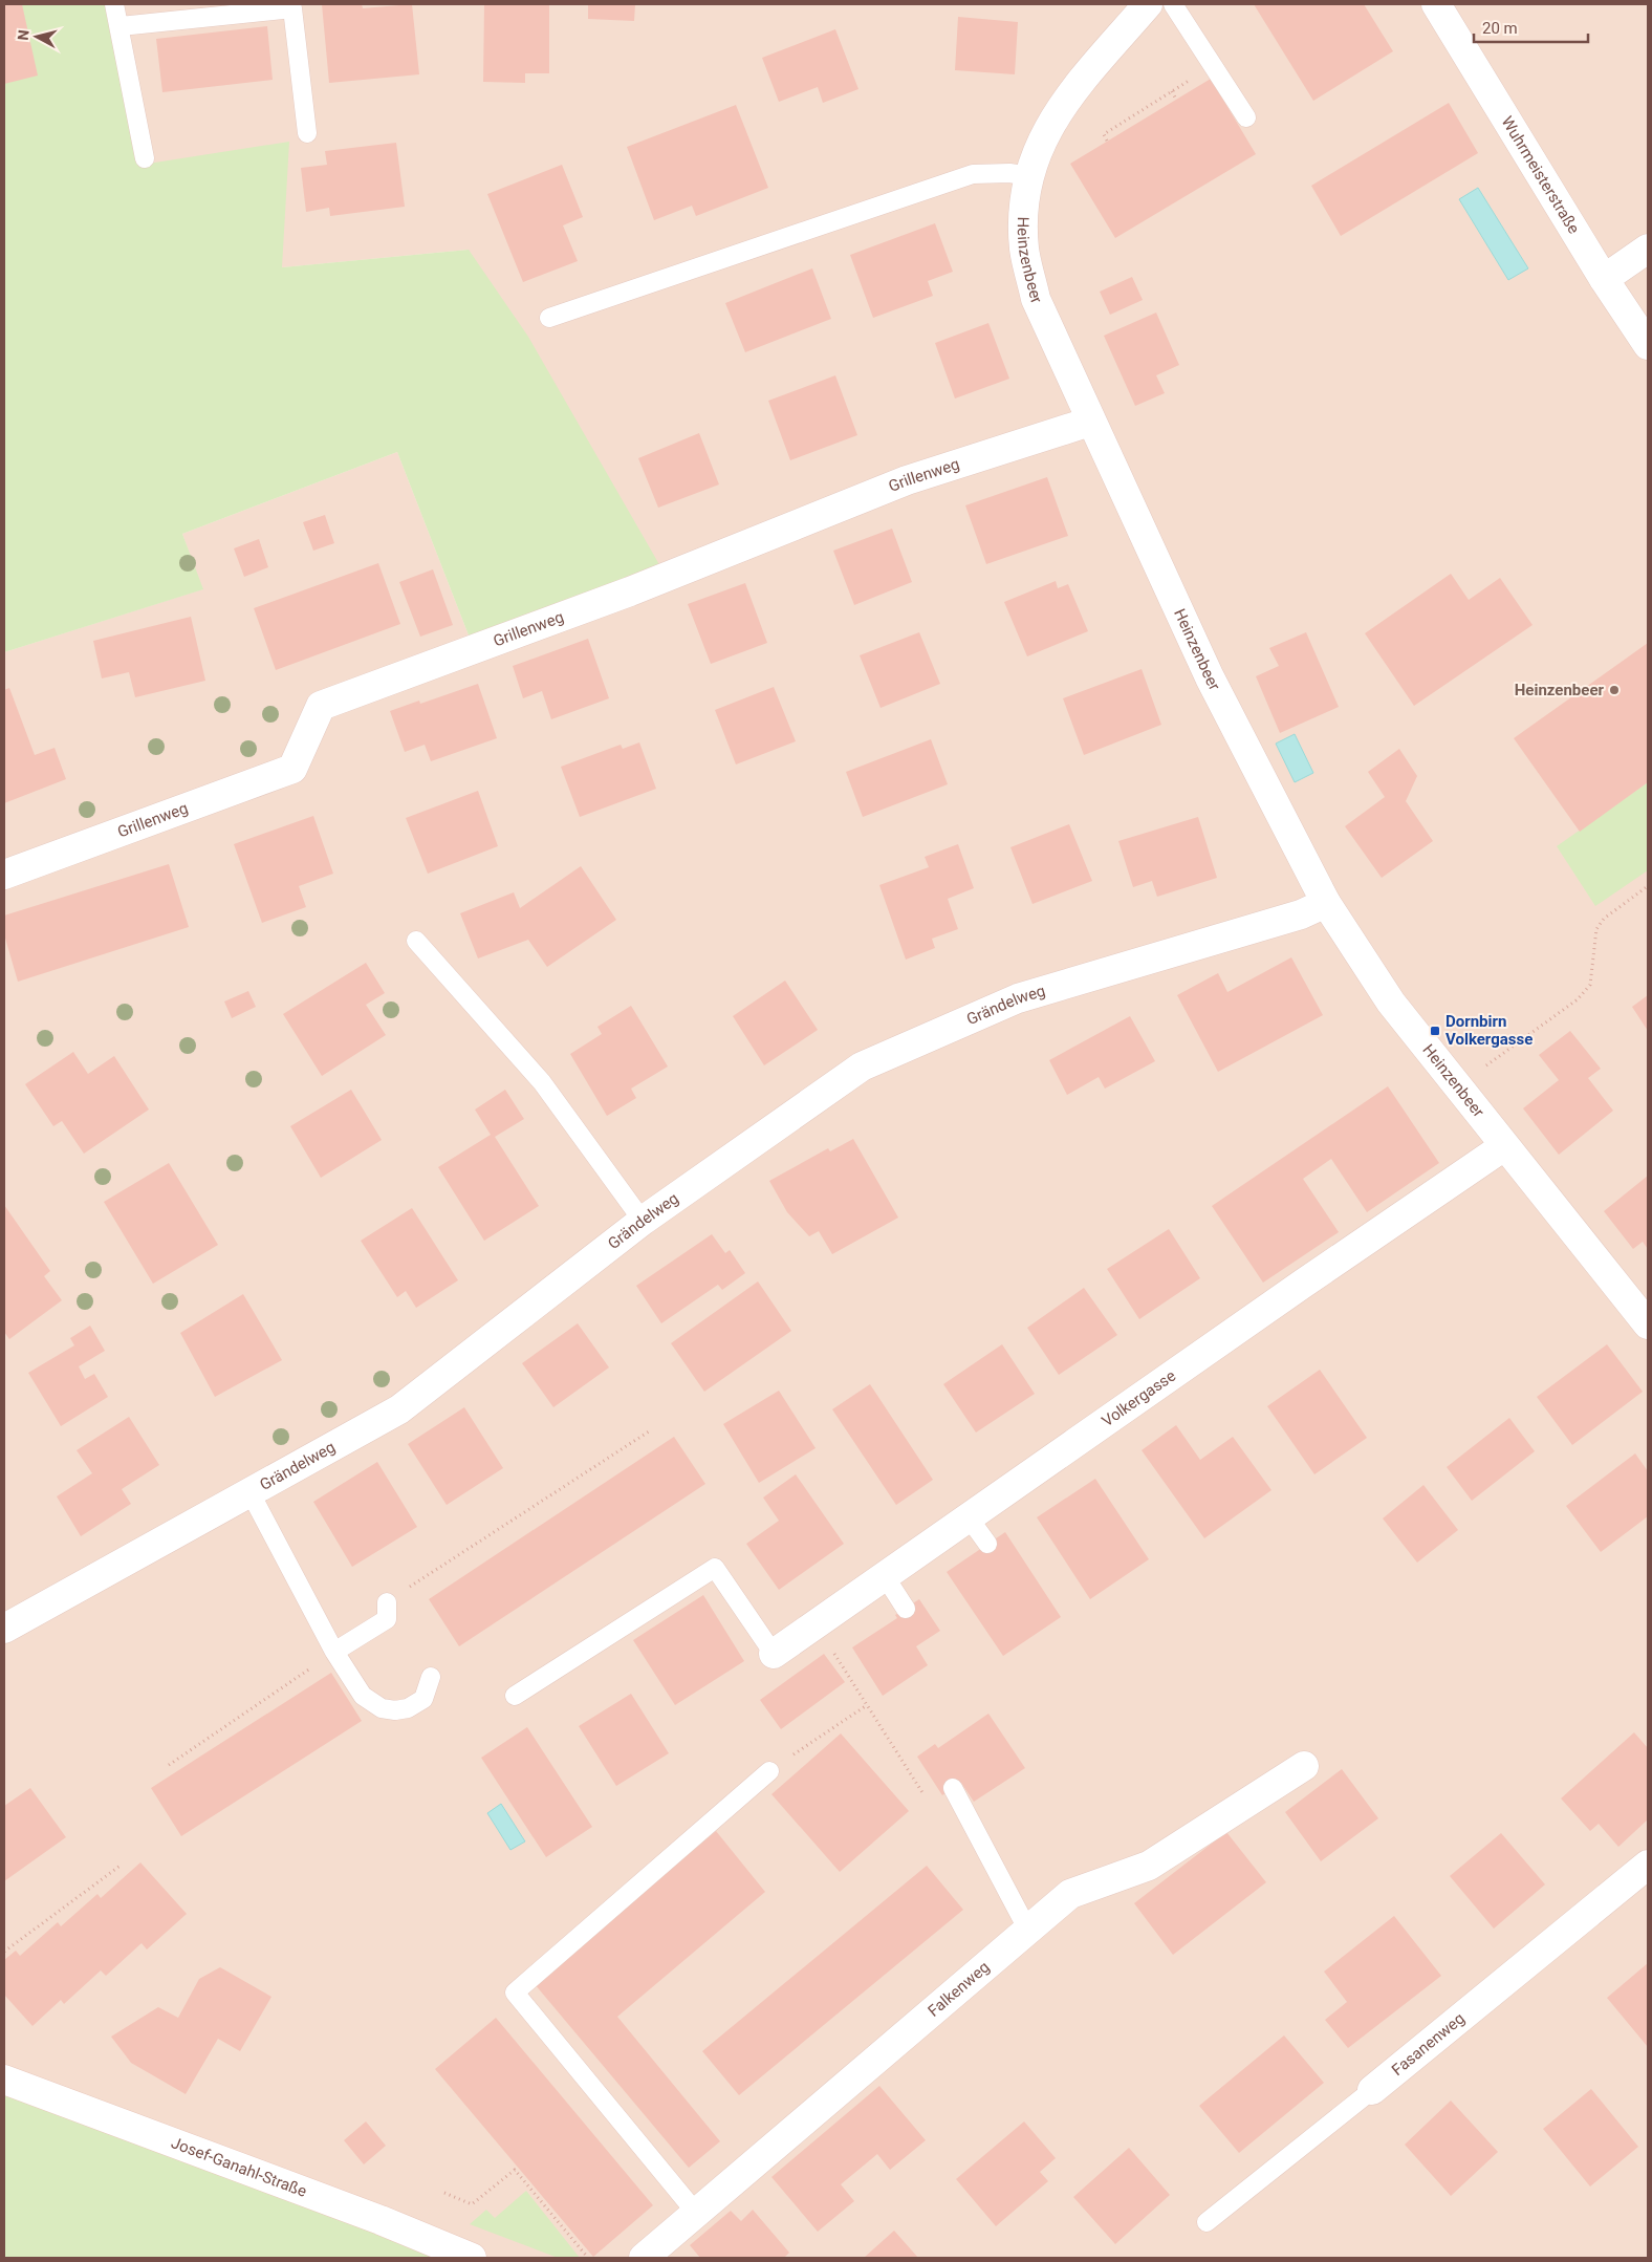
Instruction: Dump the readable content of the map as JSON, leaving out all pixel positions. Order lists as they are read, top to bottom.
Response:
{
  "streets": {
    "street": [
      "Wuhrmeisterstraße",
      "Heinzenbeer",
      "Grillenweg",
      "Grändelweg",
      "Volkergasse",
      "Falkenweg",
      "Fasanenweg",
      "Josef-Ganahl-Straße"
    ]
  },
  "crossings": [
    ["Heinzenbeer", "Grillenweg"],
    ["Heinzenbeer", "Grändelweg"],
    ["Heinzenbeer", "Volkergasse"]
  ],
  "places": {
    "other": ["Heinzenbeer"],
    "transit": ["Dornbirn Volkergasse"]
  },
  "scale_bar": "20 m",
  "north": "left"
}
